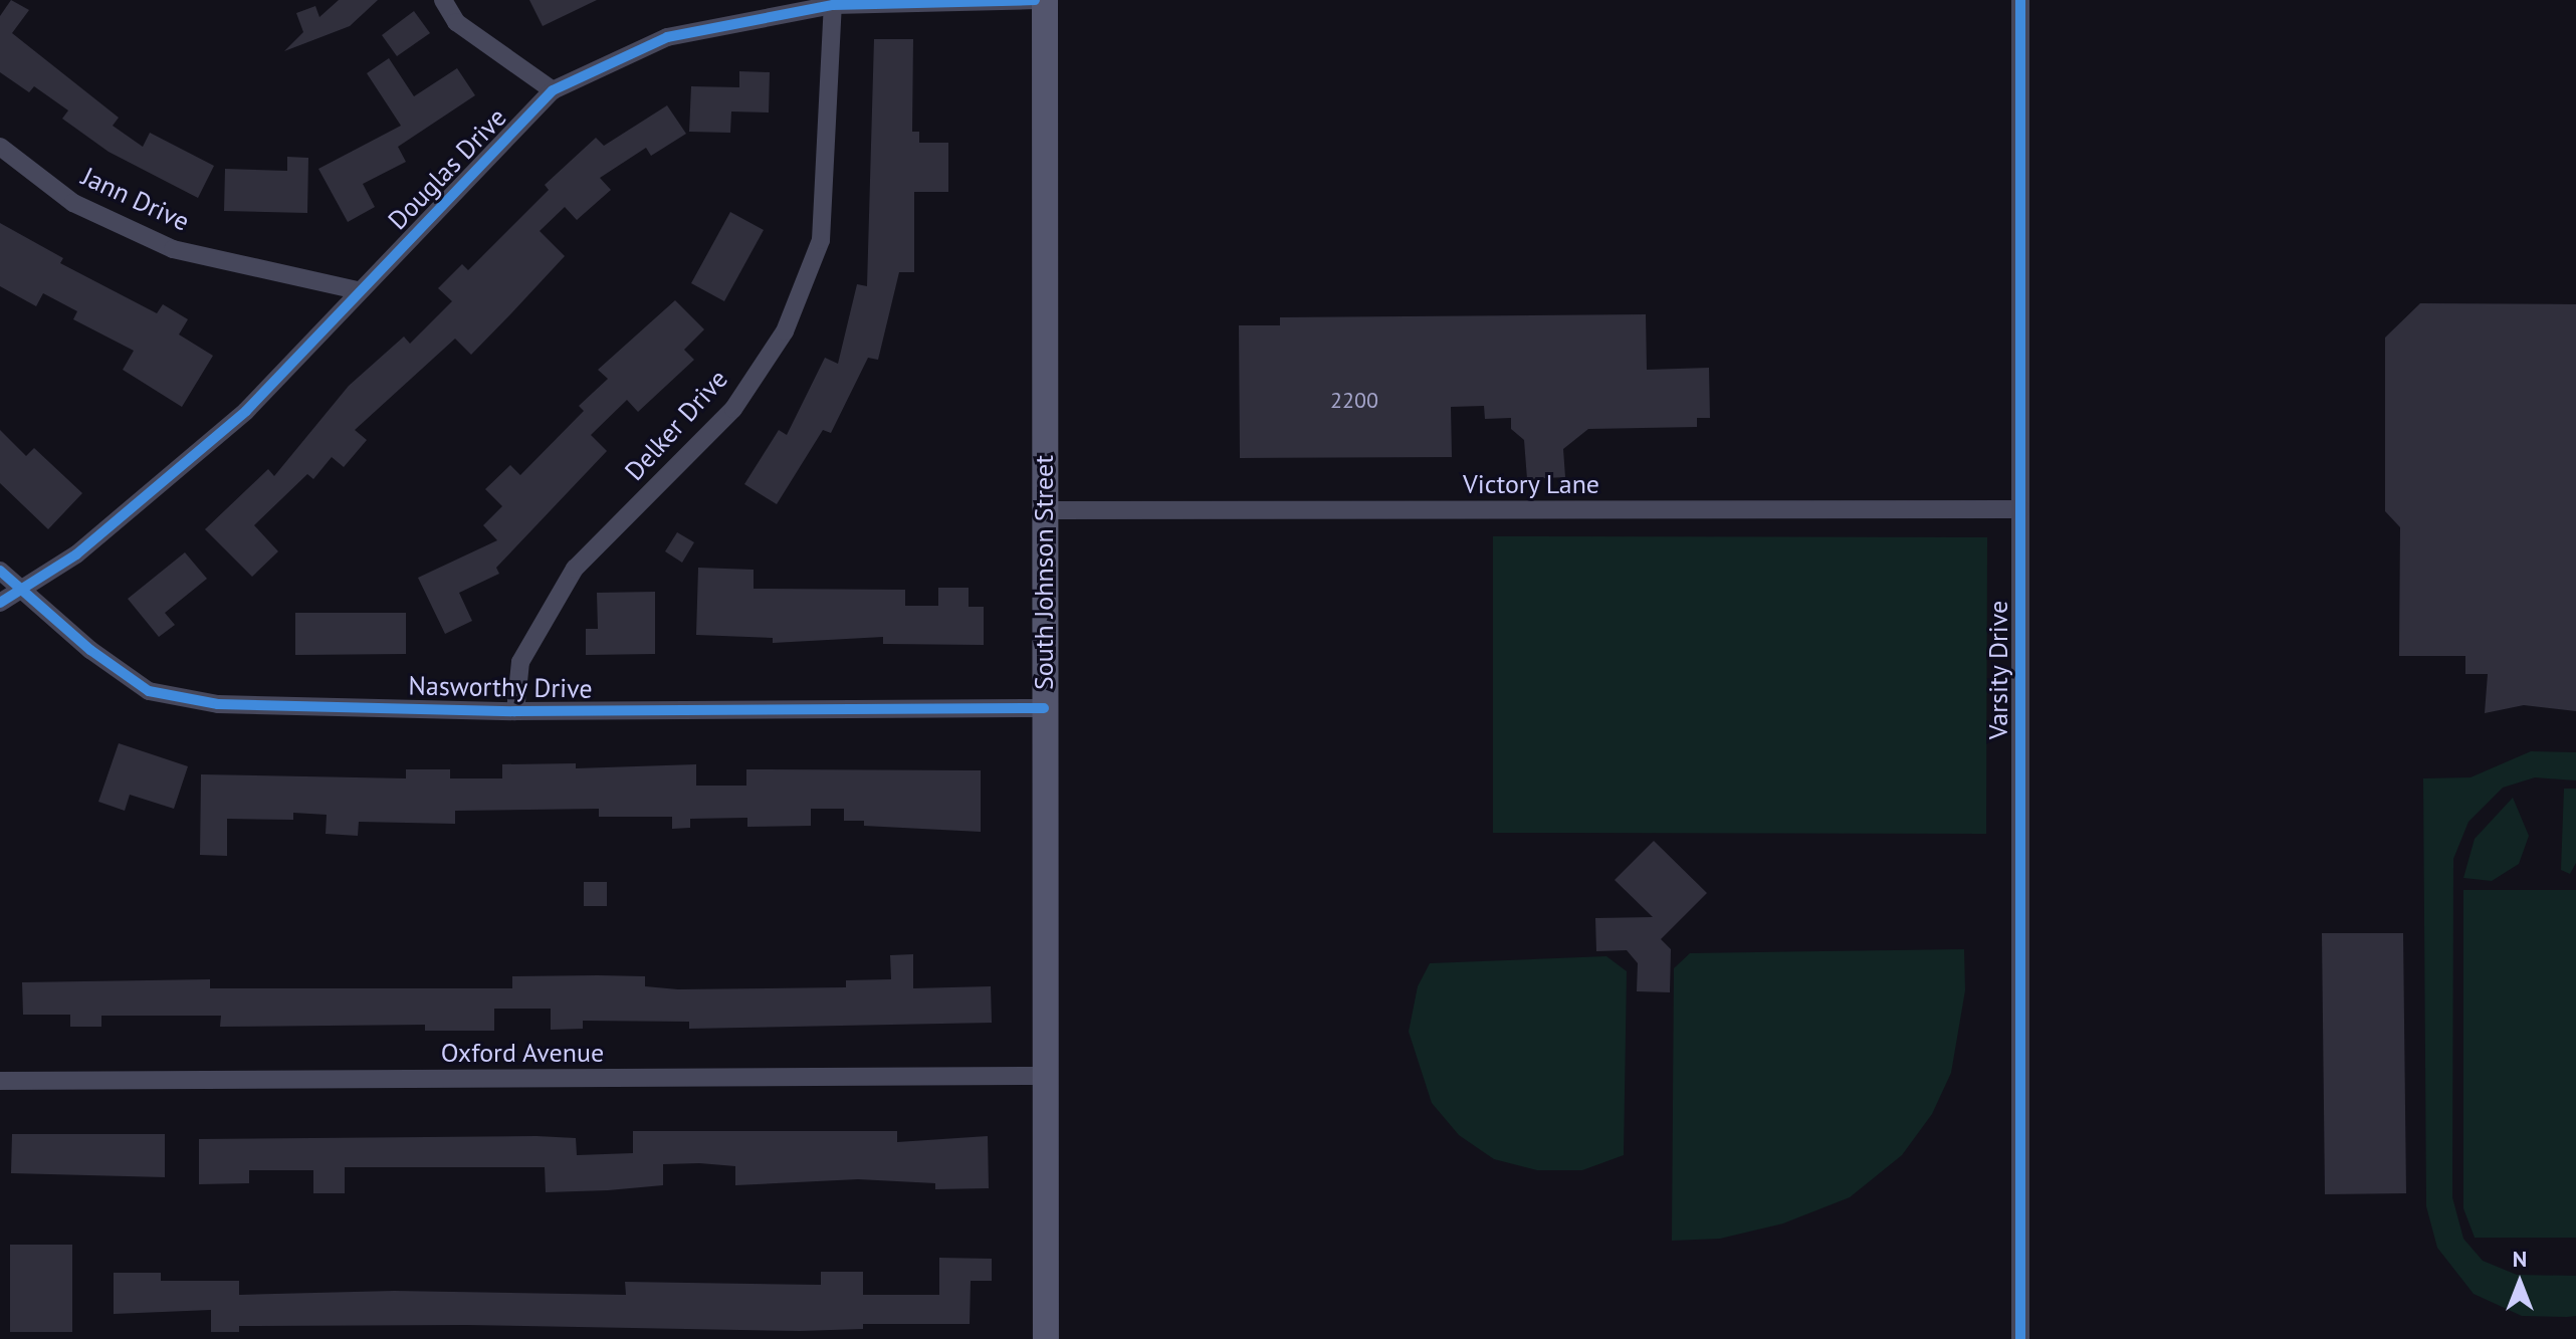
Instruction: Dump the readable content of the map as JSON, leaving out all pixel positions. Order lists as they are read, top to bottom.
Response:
{
  "streets": {
    "main road": ["South Johnson Street"],
    "street": [
      "Douglas Drive",
      "Jann Drive",
      "Delker Drive",
      "Victory Lane",
      "Varsity Drive",
      "Nasworthy Drive",
      "Oxford Avenue"
    ]
  },
  "crossings": [
    ["Douglas Drive", "Jann Drive"],
    ["Douglas Drive", "Delker Drive"],
    ["Douglas Drive", "Nasworthy Drive"],
    ["Delker Drive", "Nasworthy Drive"],
    ["Victory Lane", "South Johnson Street"],
    ["Victory Lane", "Varsity Drive"],
    ["South Johnson Street", "Nasworthy Drive"],
    ["South Johnson Street", "Oxford Avenue"]
  ],
  "house_numbers": ["2200"],
  "north": "top"
}
